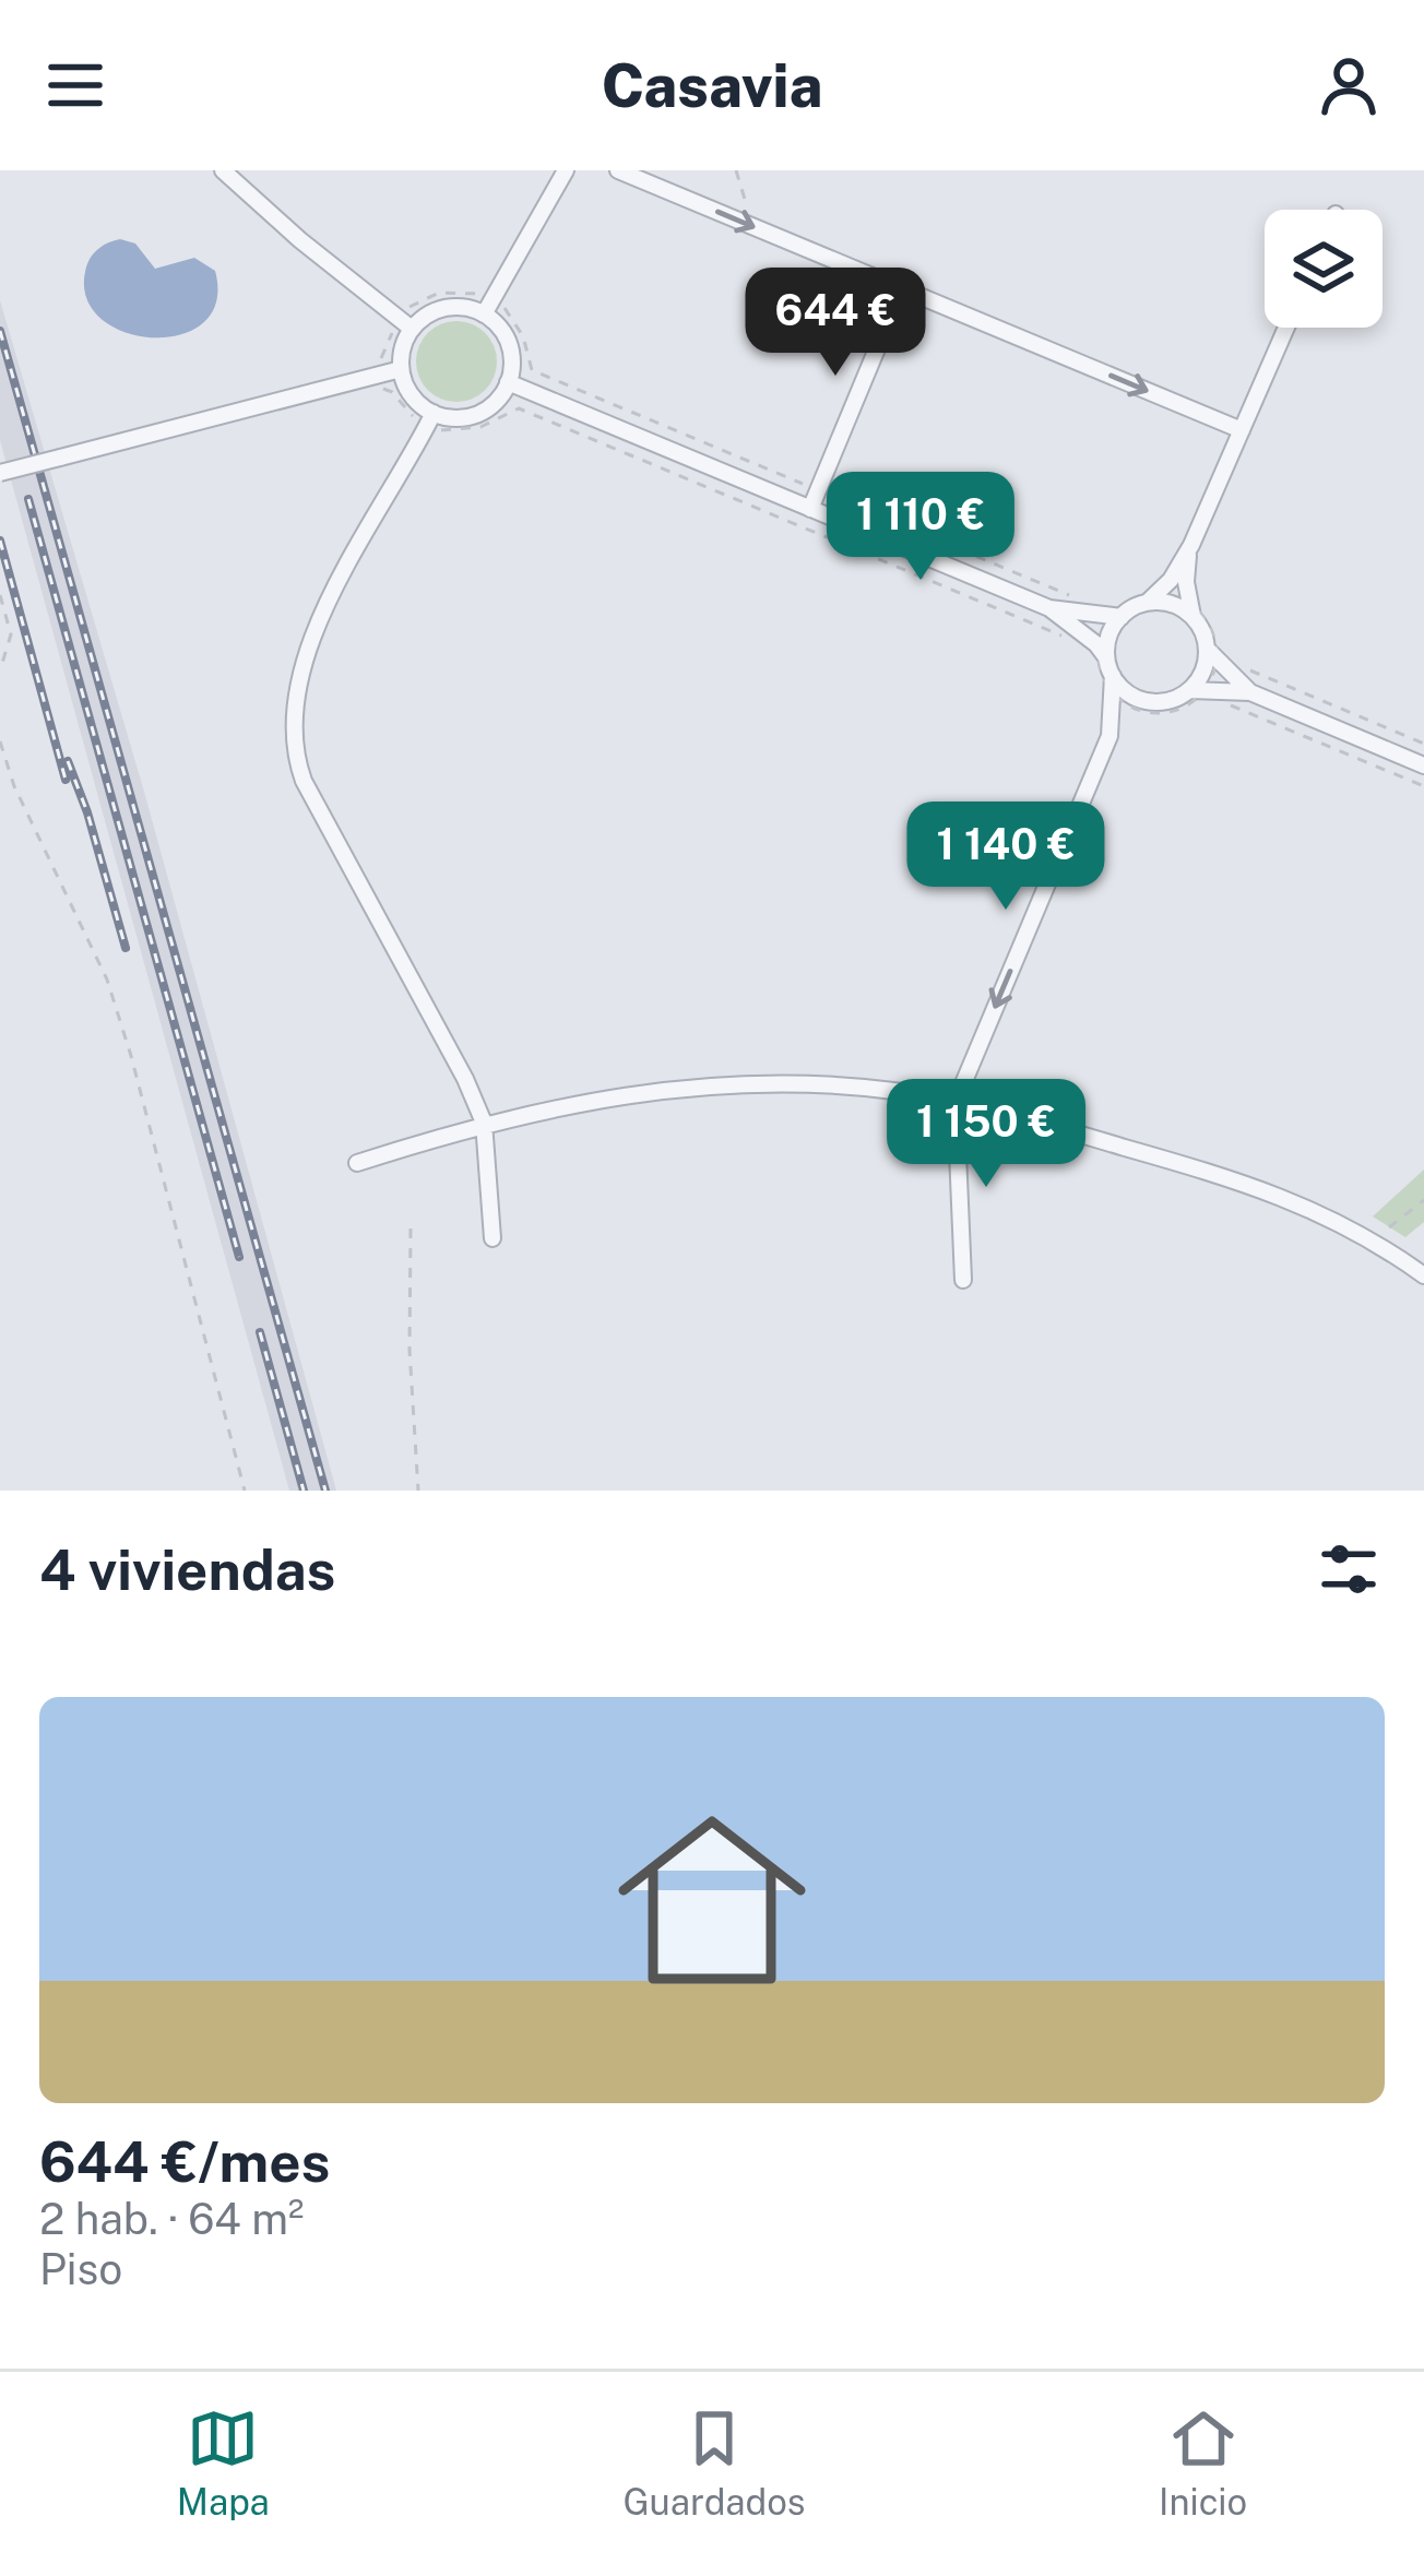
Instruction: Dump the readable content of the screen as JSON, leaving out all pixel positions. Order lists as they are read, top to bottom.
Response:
{
  "page": {
    "header": "Casavia",
    "price": [
      "644 €",
      "1 110 €",
      "1 140 €",
      "1 150 €"
    ],
    "heading": "4 viviendas",
    "list": [
      {
        "name": "644 €/mes",
        "note": "2 hab. · 64 m² · Piso"
      }
    ],
    "tabs": ["Mapa", "Guardados", "Inicio"]
  }
}
